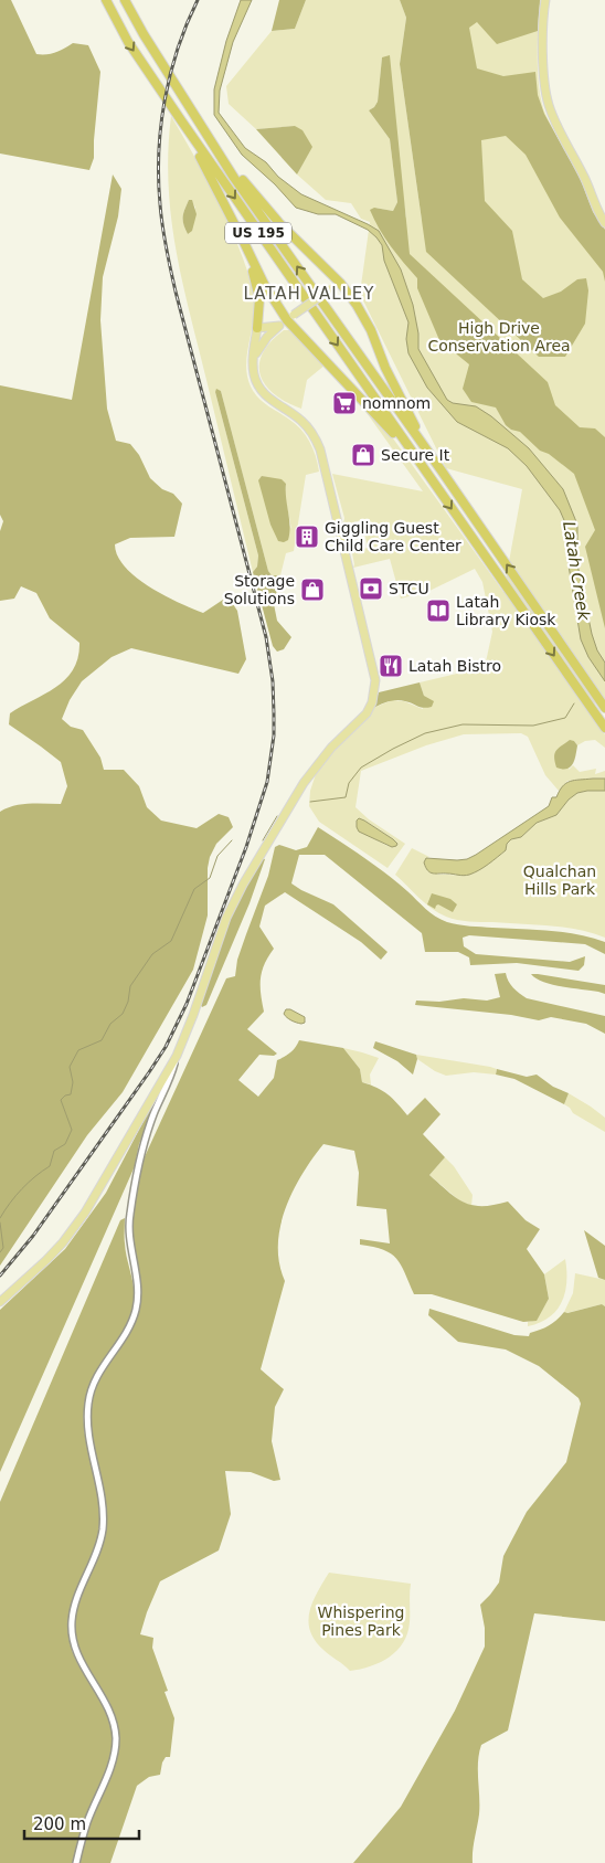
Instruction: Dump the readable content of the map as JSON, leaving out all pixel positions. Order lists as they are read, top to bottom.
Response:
{
  "streets": {
    "highway": ["US 195"]
  },
  "districts": ["LATAH VALLEY"],
  "water": ["Latah Creek"],
  "parks": ["High Drive Conservation Area", "Qualchan Hills Park", "Whispering Pines Park"],
  "places": {
    "supermarket": ["nomnom"],
    "shop": ["Secure It", "Storage Solutions"],
    "building": ["Giggling Guest Child Care Center"],
    "bank": ["STCU"],
    "library": ["Latah Library Kiosk"],
    "restaurant": ["Latah Bistro"]
  },
  "scale_bar": "200 m"
}
